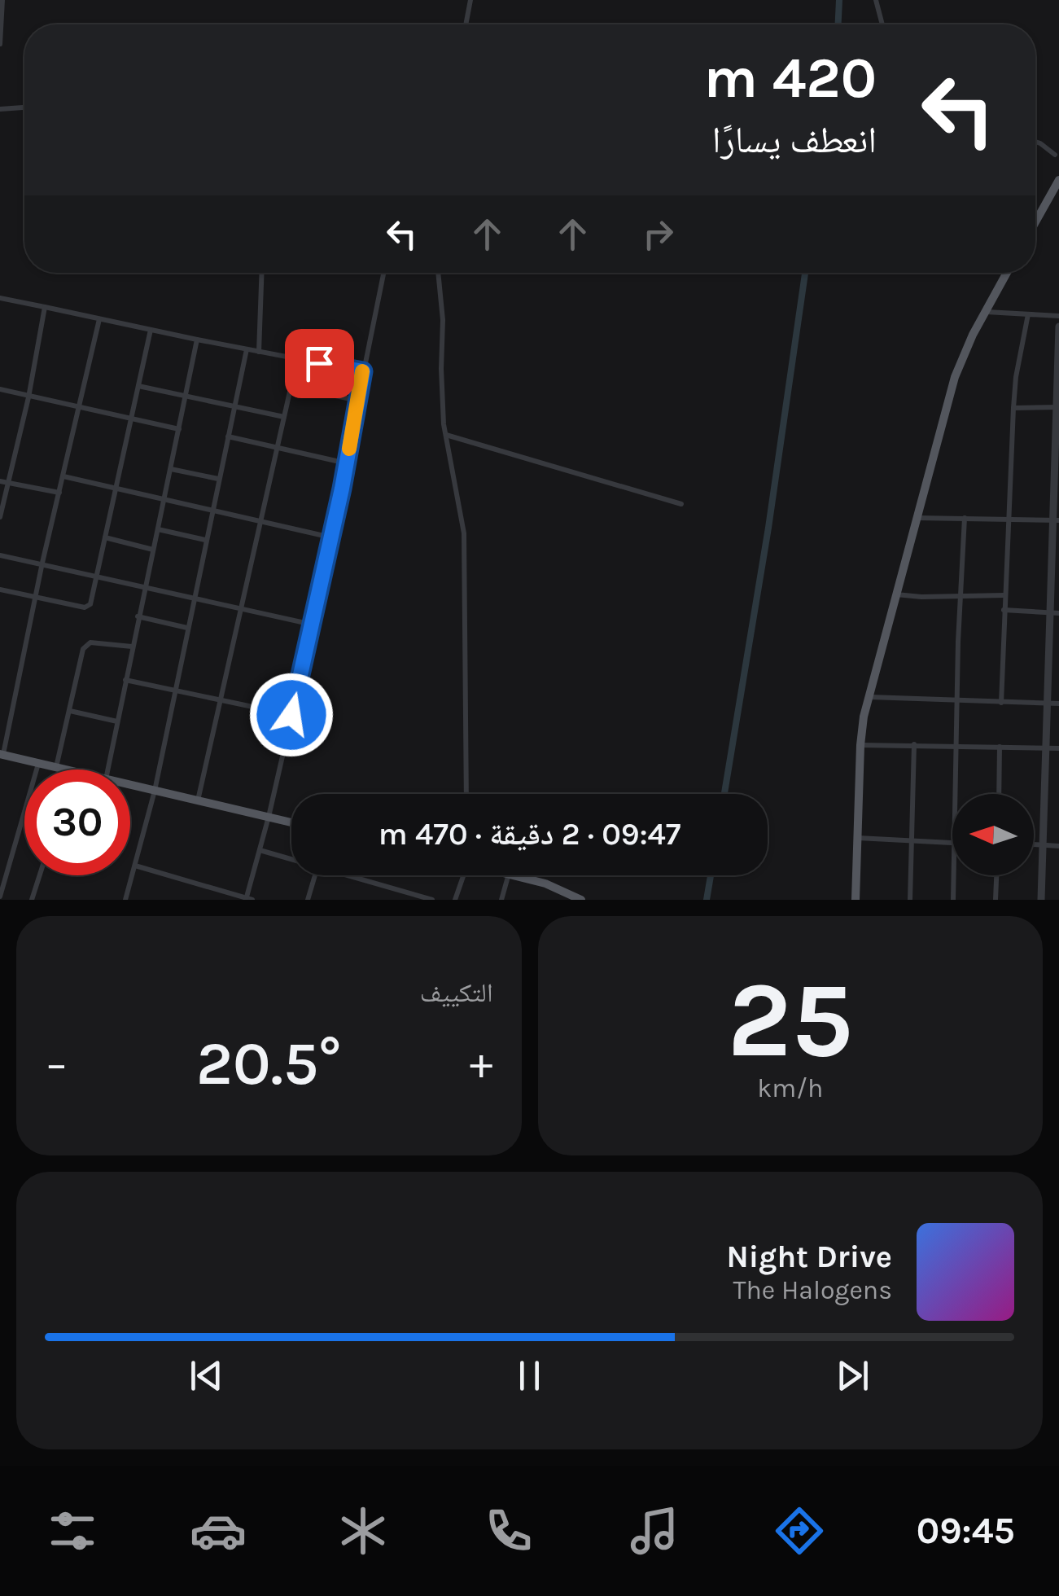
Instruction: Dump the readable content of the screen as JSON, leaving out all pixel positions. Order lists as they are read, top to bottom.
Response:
{
  "north": "left",
  "page": {
    "turn": ["420 m", "انعطف يسارًا"],
    "limit": "30",
    "trip": "09:47 · 2 دقيقة · 470 m",
    "tile": [
      ["25", "km/h"],
      "التكييف"
    ],
    "heat": ["−", "20.5°", "+"],
    "song": ["Night Drive", "The Halogens"],
    "tabs": "09:45"
  }
}
